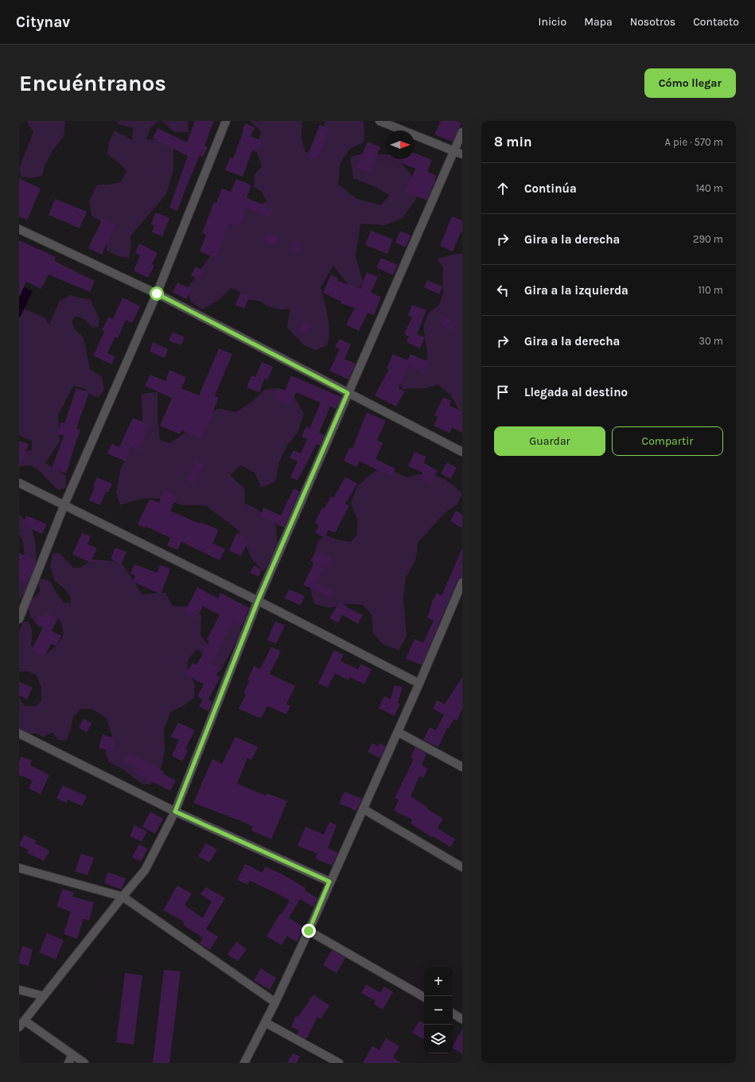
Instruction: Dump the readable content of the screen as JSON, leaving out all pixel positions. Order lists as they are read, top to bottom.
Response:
{
  "north": "right",
  "page": {
    "header": "Citynav",
    "nav": [
      "Inicio",
      "Mapa",
      "Nosotros",
      "Contacto"
    ],
    "buttons": [
      "Cómo llegar",
      ["Guardar", "Compartir"]
    ],
    "title": "Encuéntranos",
    "heading": ["8 min", "A pie · 570 m"],
    "list": [
      ["Continúa", "140 m"],
      ["Gira a la derecha", "290 m"],
      ["Gira a la izquierda", "110 m"],
      ["Gira a la derecha", "30 m"],
      "Llegada al destino"
    ],
    "map_buttons": ["+", "−"]
  }
}
